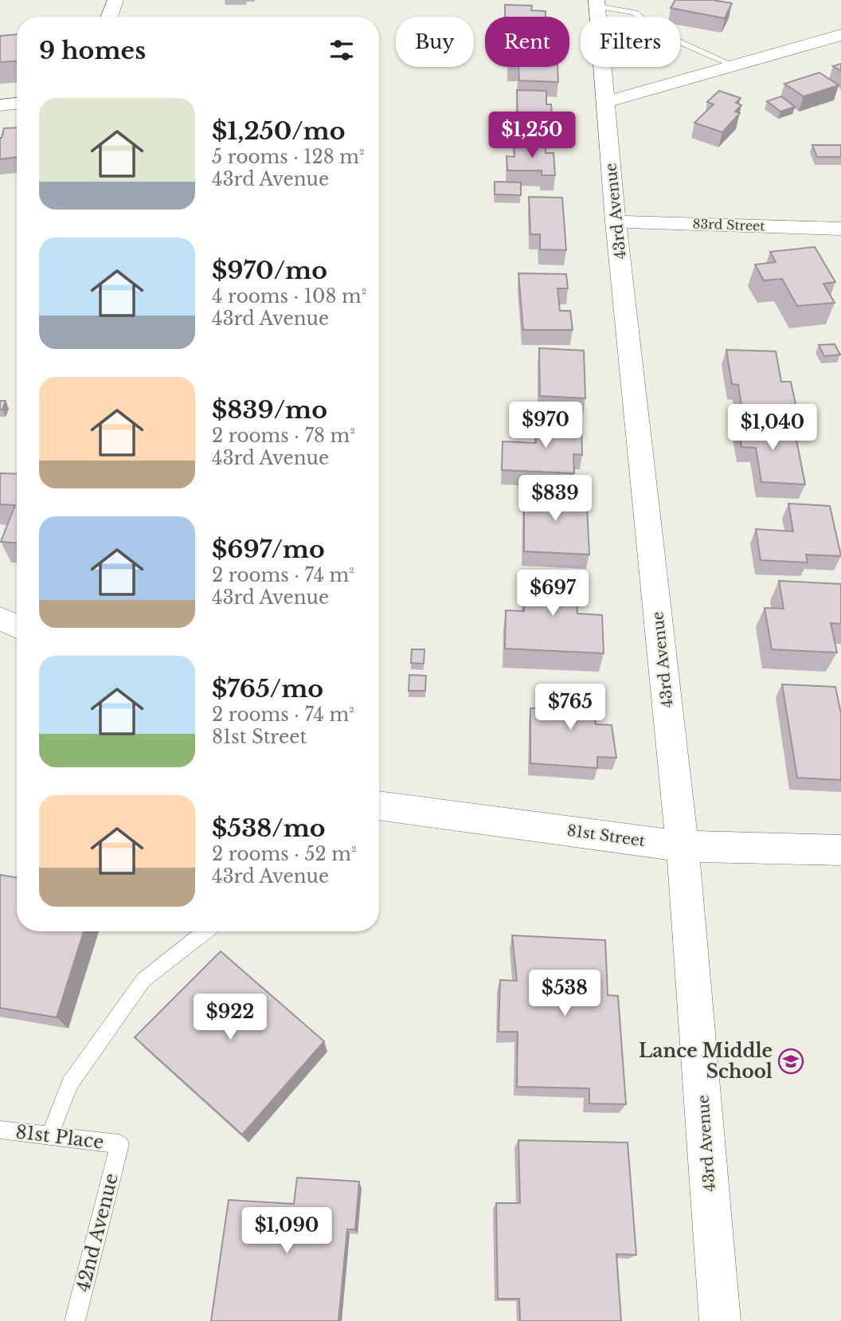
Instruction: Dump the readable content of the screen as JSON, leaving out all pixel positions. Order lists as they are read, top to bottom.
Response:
{
  "streets": {
    "street": ["43rd Avenue", "83rd Street", "81st Street"],
    "lane": ["81st Place", "42nd Avenue"]
  },
  "crossings": [
    ["43rd Avenue", "83rd Street"],
    ["43rd Avenue", "81st Street"],
    ["81st Place", "42nd Avenue"]
  ],
  "places": {
    "school or university": ["Lance Middle School"]
  },
  "page": {
    "chip": ["Buy", "Rent", "Filters"],
    "heading": "9 homes",
    "list": [
      {
        "name": "$1,250/mo",
        "note": "5 rooms · 128 m² · 43rd Avenue"
      },
      {
        "name": "$970/mo",
        "note": "4 rooms · 108 m² · 43rd Avenue"
      },
      {
        "name": "$839/mo",
        "note": "2 rooms · 78 m² · 43rd Avenue"
      },
      {
        "name": "$697/mo",
        "note": "2 rooms · 74 m² · 43rd Avenue"
      },
      {
        "name": "$765/mo",
        "note": "2 rooms · 74 m² · 81st Street"
      },
      {
        "name": "$538/mo",
        "note": "2 rooms · 52 m² · 43rd Avenue"
      }
    ],
    "price": [
      "$1,250",
      "$970",
      "$1,040",
      "$839",
      "$697",
      "$765",
      "$538",
      "$922",
      "$1,090"
    ]
  }
}
